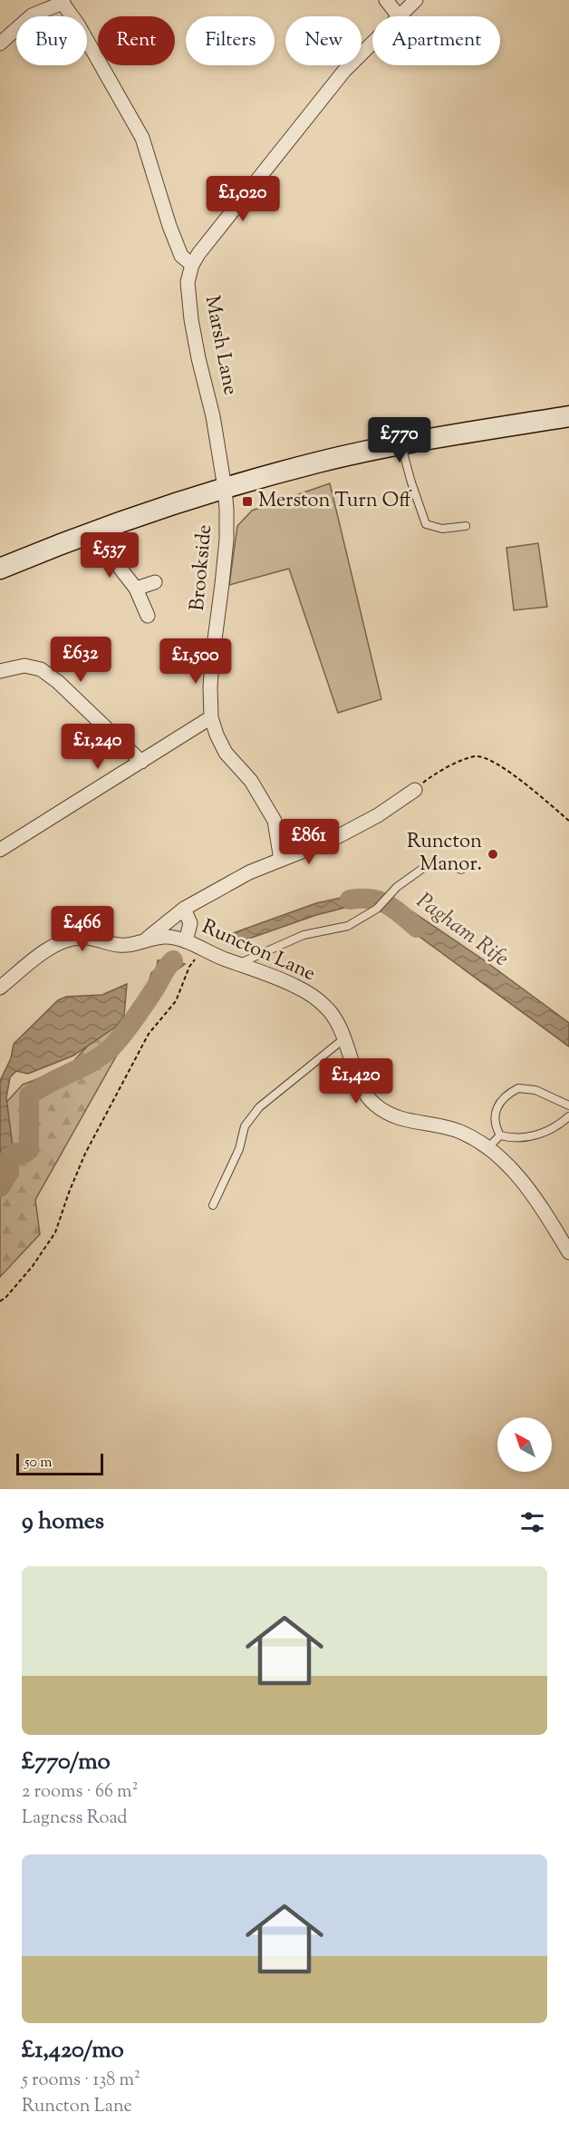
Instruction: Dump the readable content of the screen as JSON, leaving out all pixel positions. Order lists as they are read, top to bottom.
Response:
{
  "streets": {
    "street": ["Marsh Lane", "Brookside", "Runcton Lane"]
  },
  "crossings": [
    ["Marsh Lane", "Brookside"]
  ],
  "water": ["Pagham Rife"],
  "places": {
    "transit": ["Merston Turn Off"],
    "other": ["Runcton Manor."]
  },
  "scale_bar": "50 m",
  "north": "top left",
  "page": {
    "chip": [
      "Buy",
      "Rent",
      "Filters",
      "New",
      "Apartment"
    ],
    "price": [
      "£1,020",
      "£770",
      "£537",
      "£632",
      "£1,500",
      "£1,240",
      "£861",
      "£466",
      "£1,420"
    ],
    "scale": "50 m",
    "heading": "9 homes",
    "list": [
      {
        "name": "£770/mo",
        "note": "2 rooms · 66 m² · Lagness Road"
      },
      {
        "name": "£1,420/mo",
        "note": "5 rooms · 138 m² · Runcton Lane"
      }
    ]
  }
}
